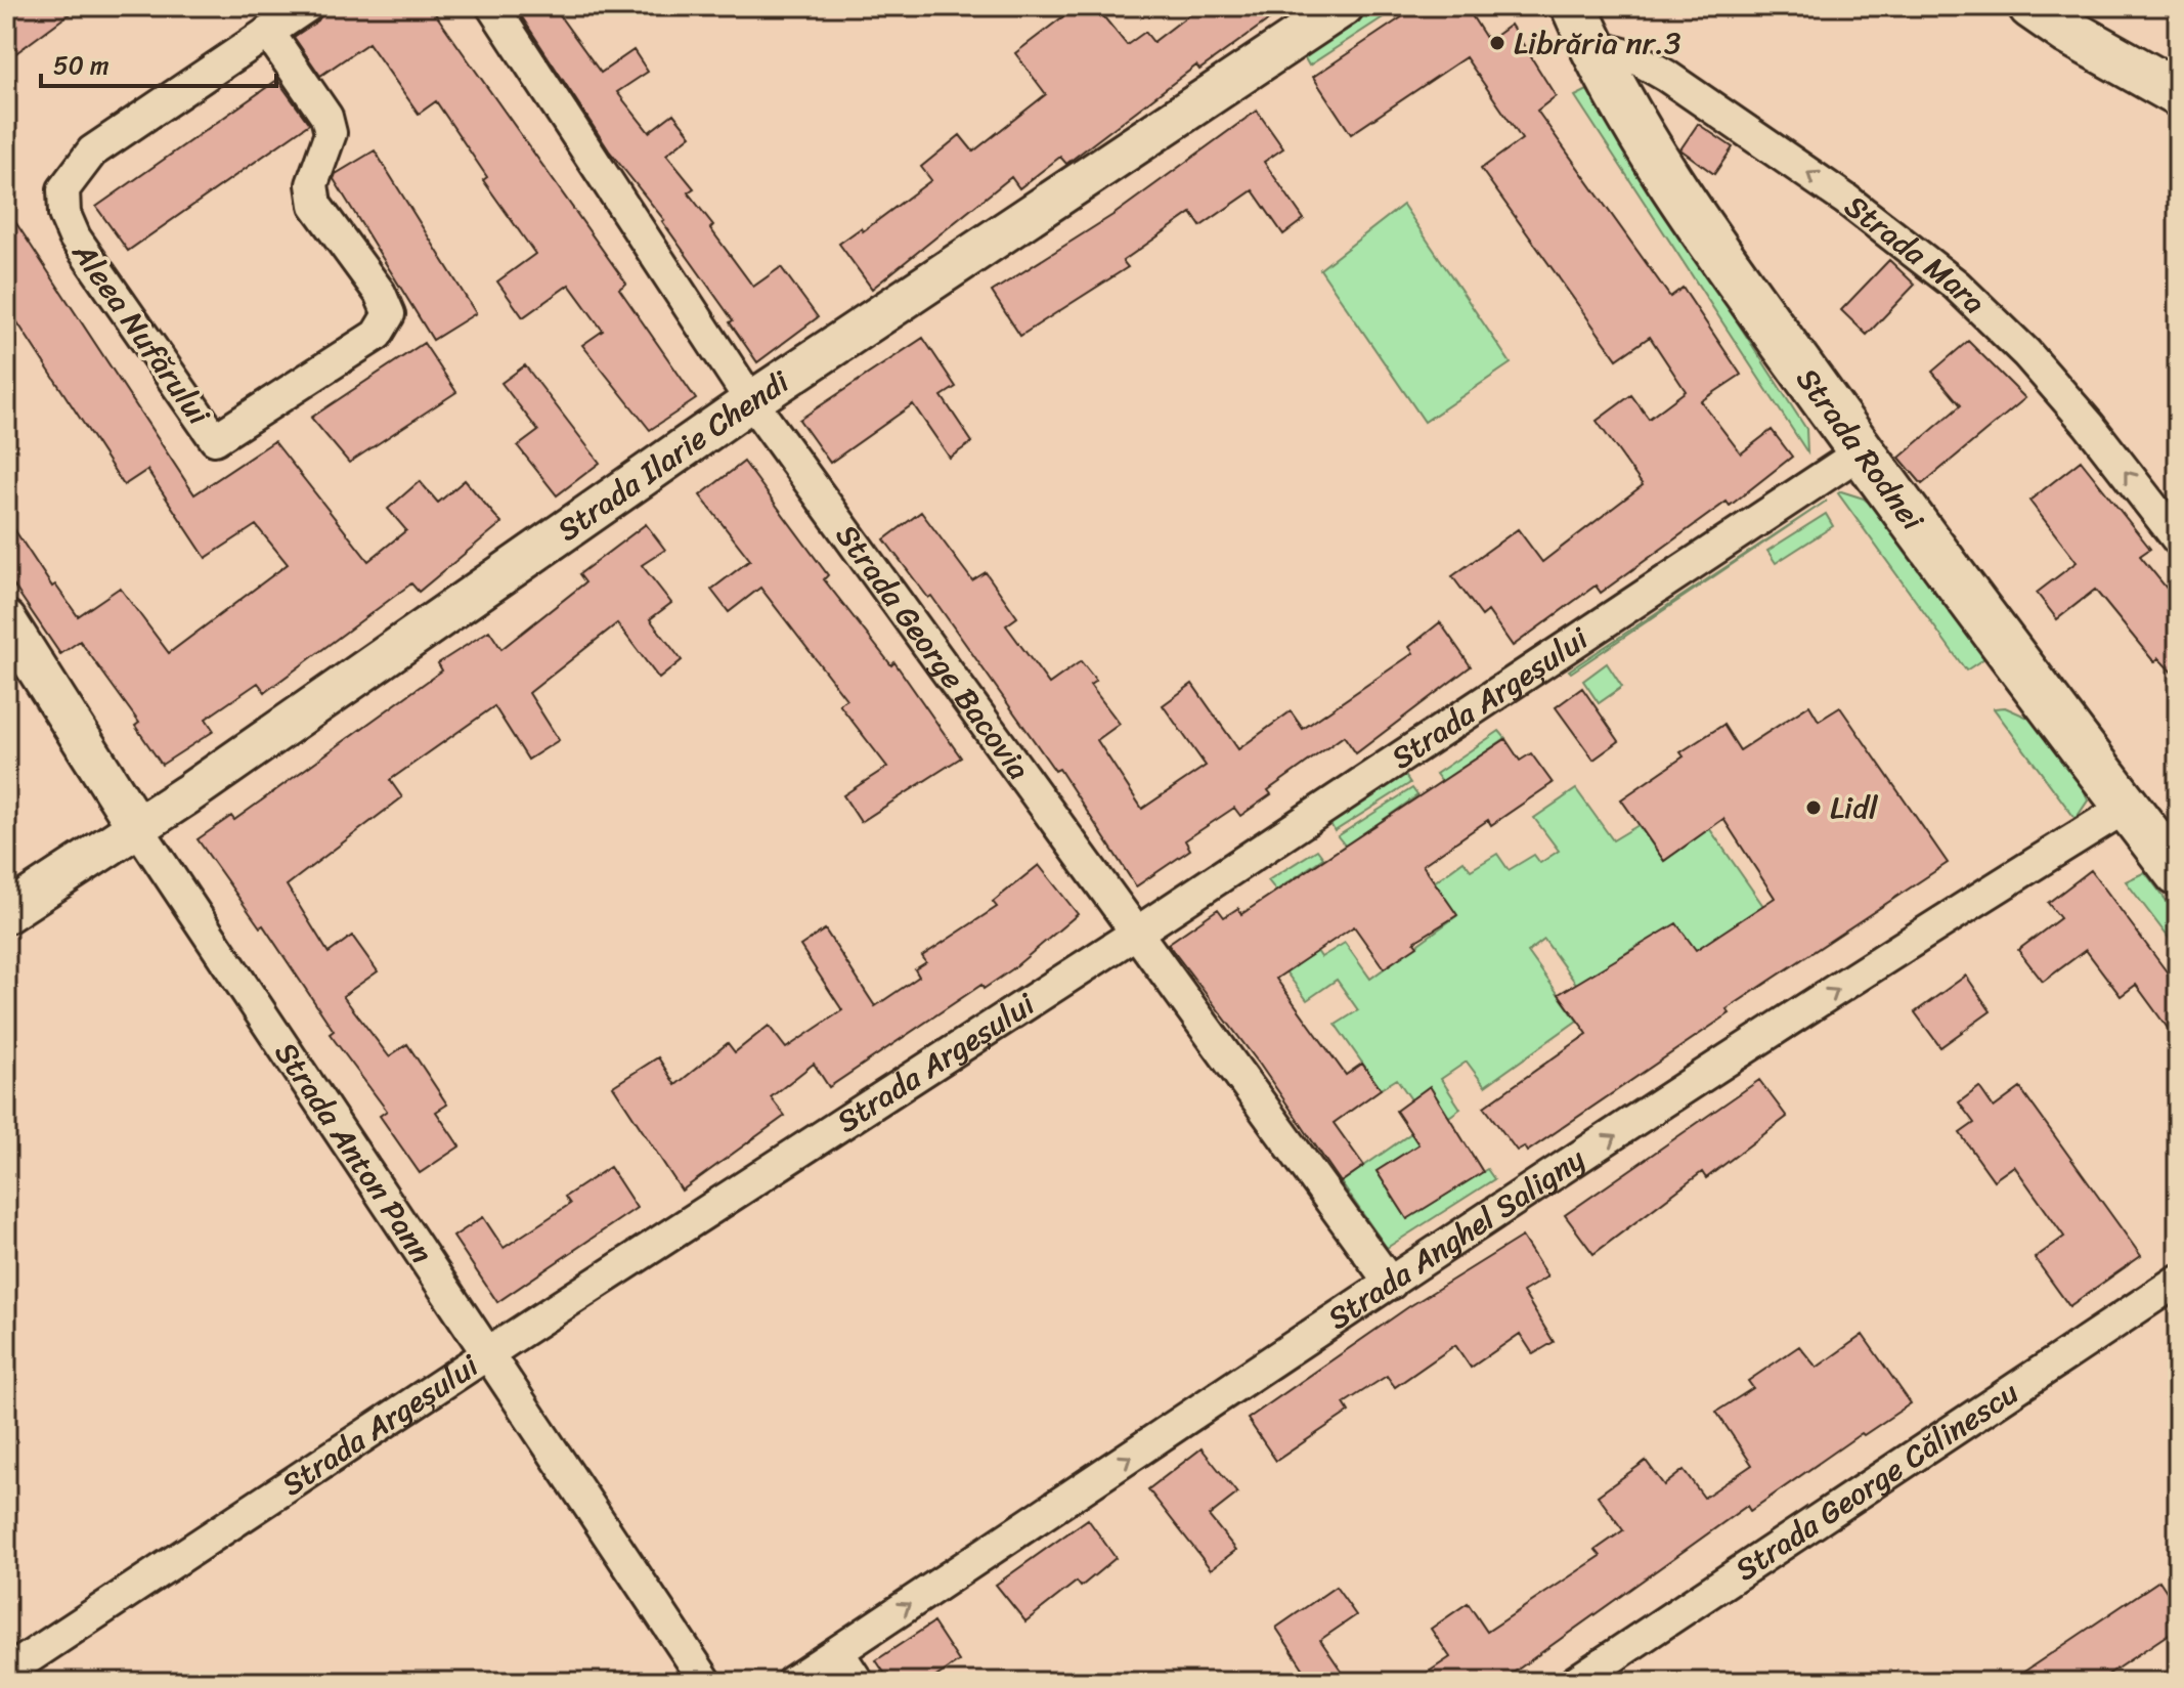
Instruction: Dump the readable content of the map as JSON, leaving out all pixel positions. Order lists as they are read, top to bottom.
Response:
{
  "streets": {
    "main road": ["Strada Rodnei"],
    "street": [
      "Strada Mara",
      "Aleea Nufărului",
      "Strada Ilarie Chendi",
      "Strada George Bacovia",
      "Strada Argeșului",
      "Strada Anton Pann",
      "Strada Anghel Saligny",
      "Strada George Călinescu"
    ]
  },
  "crossings": [
    ["Strada Mara", "Strada Rodnei"],
    ["Strada Rodnei", "Strada Argeșului"],
    ["Strada Rodnei", "Strada Anghel Saligny"],
    ["Strada Ilarie Chendi", "Strada George Bacovia"],
    ["Strada Ilarie Chendi", "Strada Anton Pann"],
    ["Strada George Bacovia", "Strada Argeșului"],
    ["Strada George Bacovia", "Strada Anghel Saligny"],
    ["Strada Argeșului", "Strada Anton Pann"]
  ],
  "one_way": ["Strada Mara", "Strada Anghel Saligny"],
  "places": ["Librăria nr.3", "Lidl"],
  "scale_bar": "50 m"
}
